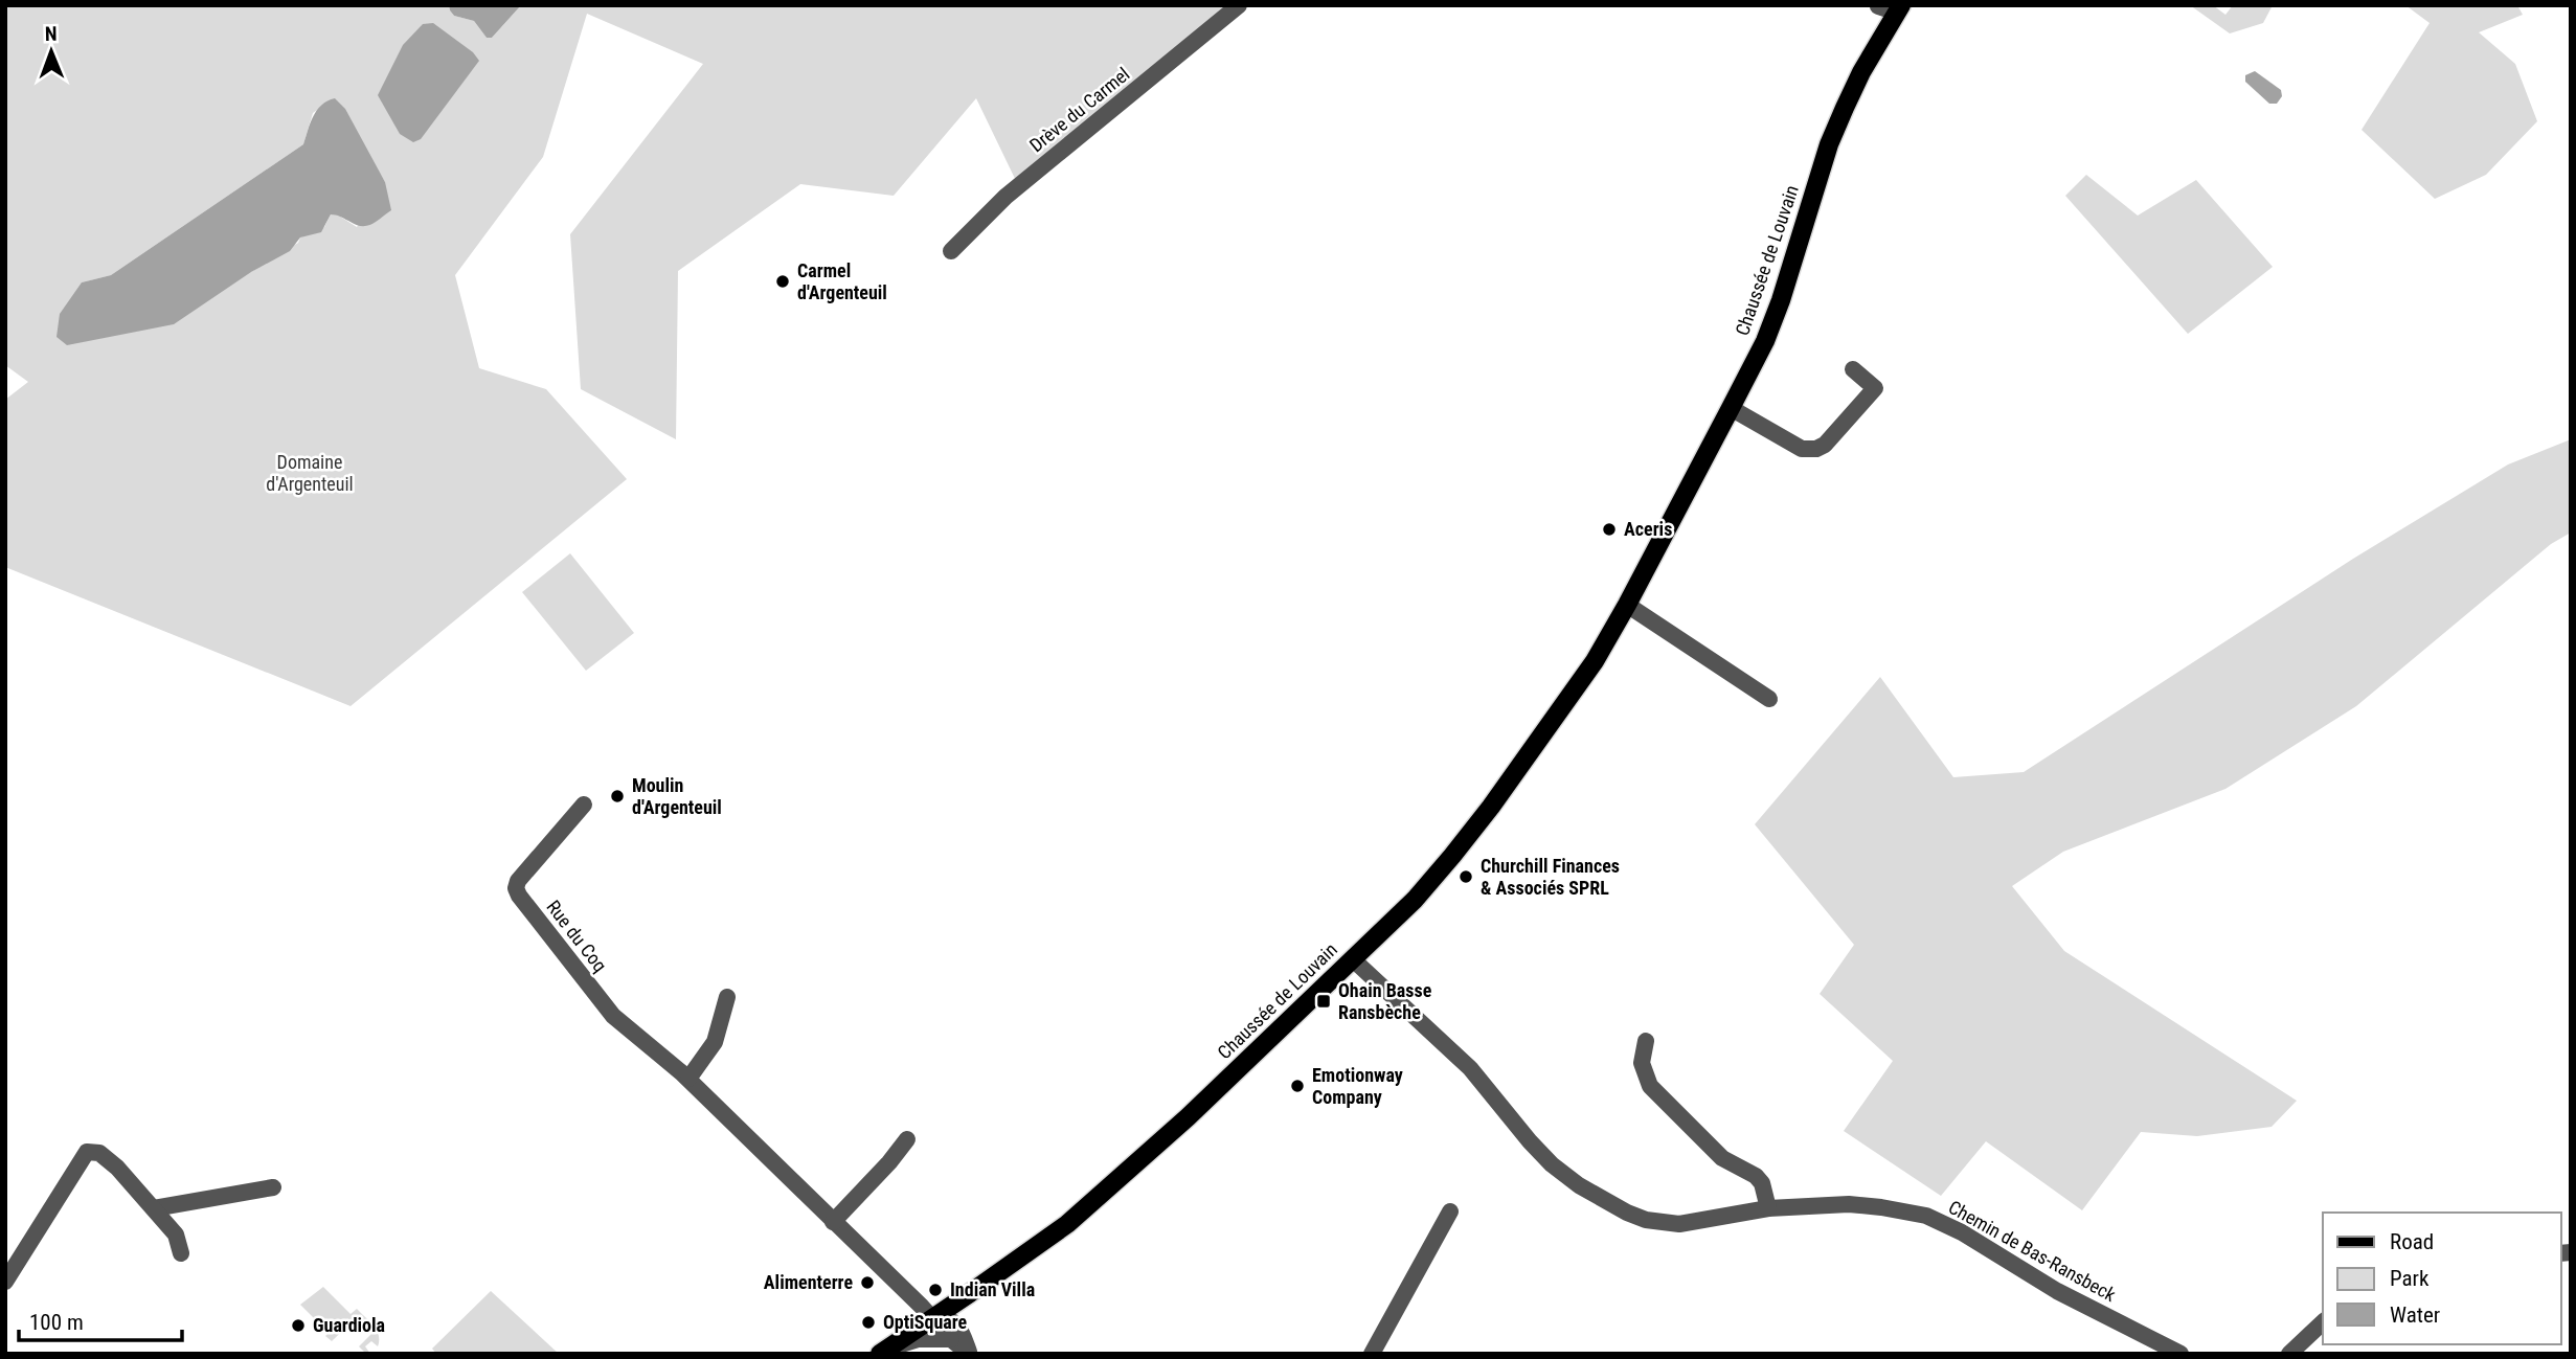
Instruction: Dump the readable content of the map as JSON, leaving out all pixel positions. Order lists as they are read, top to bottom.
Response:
{
  "streets": {
    "main road": ["Chaussée de Louvain"],
    "street": ["Drève du Carmel", "Rue du Coq", "Chemin de Bas-Ransbeck"]
  },
  "crossings": [
    ["Chaussée de Louvain", "Rue du Coq"],
    ["Chaussée de Louvain", "Chemin de Bas-Ransbeck"]
  ],
  "parks": ["Domaine d'Argenteuil"],
  "places": {
    "other": [
      "Carmel d'Argenteuil",
      "Aceris",
      "Moulin d'Argenteuil",
      "Churchill Finances & Associés SPRL",
      "Emotionway Company",
      "Alimenterre",
      "Indian Villa",
      "OptiSquare",
      "Guardiola"
    ],
    "transit": ["Ohain Basse Ransbèche"]
  },
  "legend": ["Road", "Park", "Water"],
  "scale_bar": "100 m",
  "north": "top"
}
